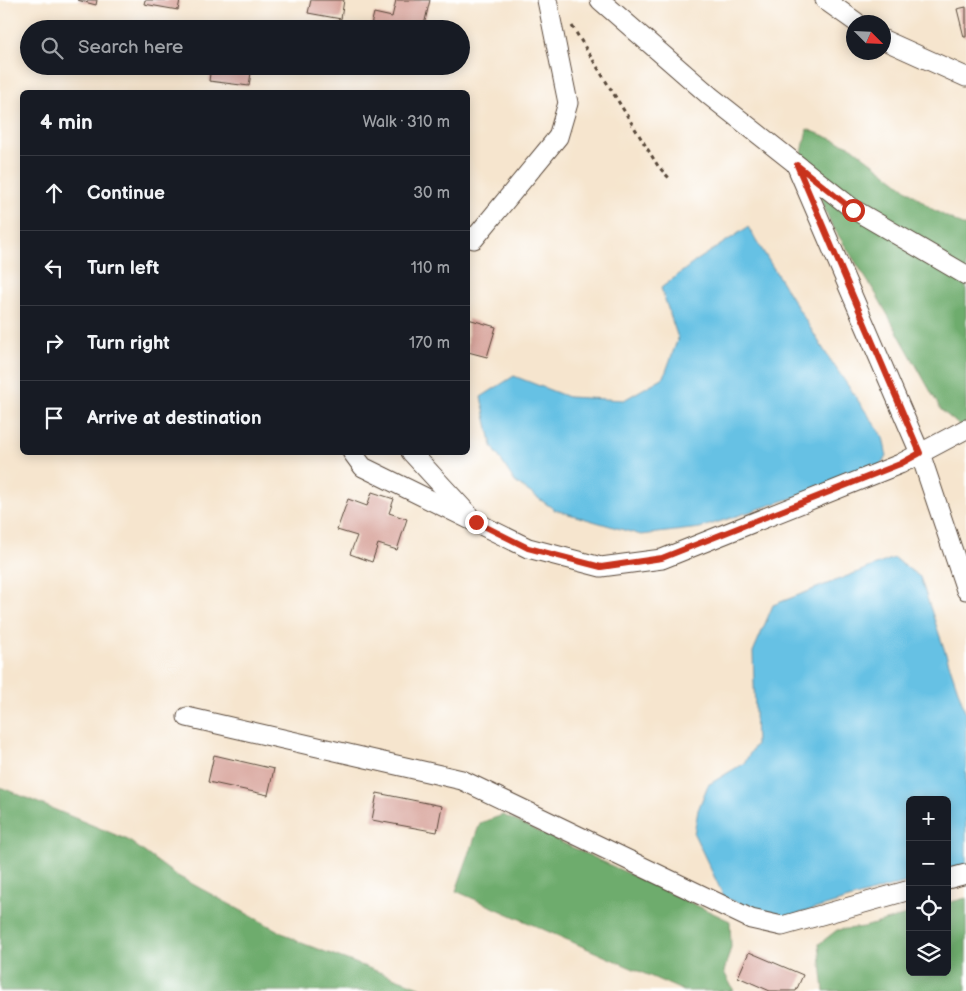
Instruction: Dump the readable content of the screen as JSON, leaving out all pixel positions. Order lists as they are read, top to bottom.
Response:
{
  "north": "bottom right",
  "page": {
    "search": "Search here",
    "heading": ["4 min", "Walk · 310 m"],
    "list": [
      ["Continue", "30 m"],
      ["Turn left", "110 m"],
      ["Turn right", "170 m"],
      "Arrive at destination"
    ],
    "map_buttons": ["+", "−"]
  }
}
